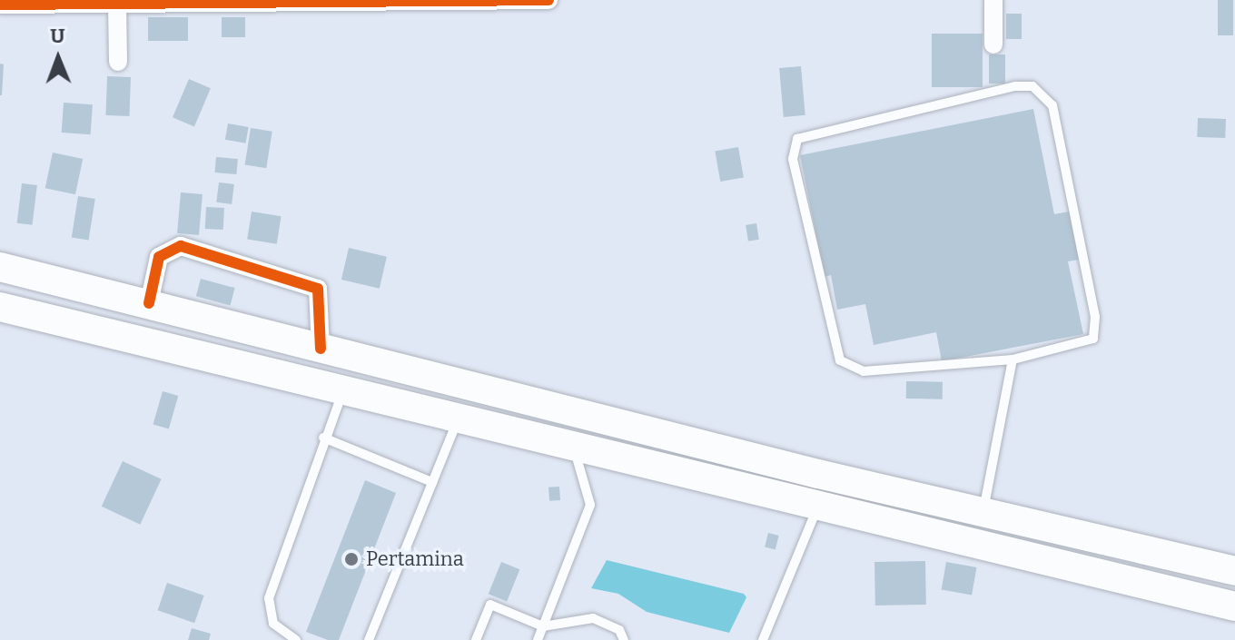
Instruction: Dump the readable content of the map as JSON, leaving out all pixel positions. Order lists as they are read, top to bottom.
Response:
{
  "places": ["Pertamina"],
  "north": "top"
}
